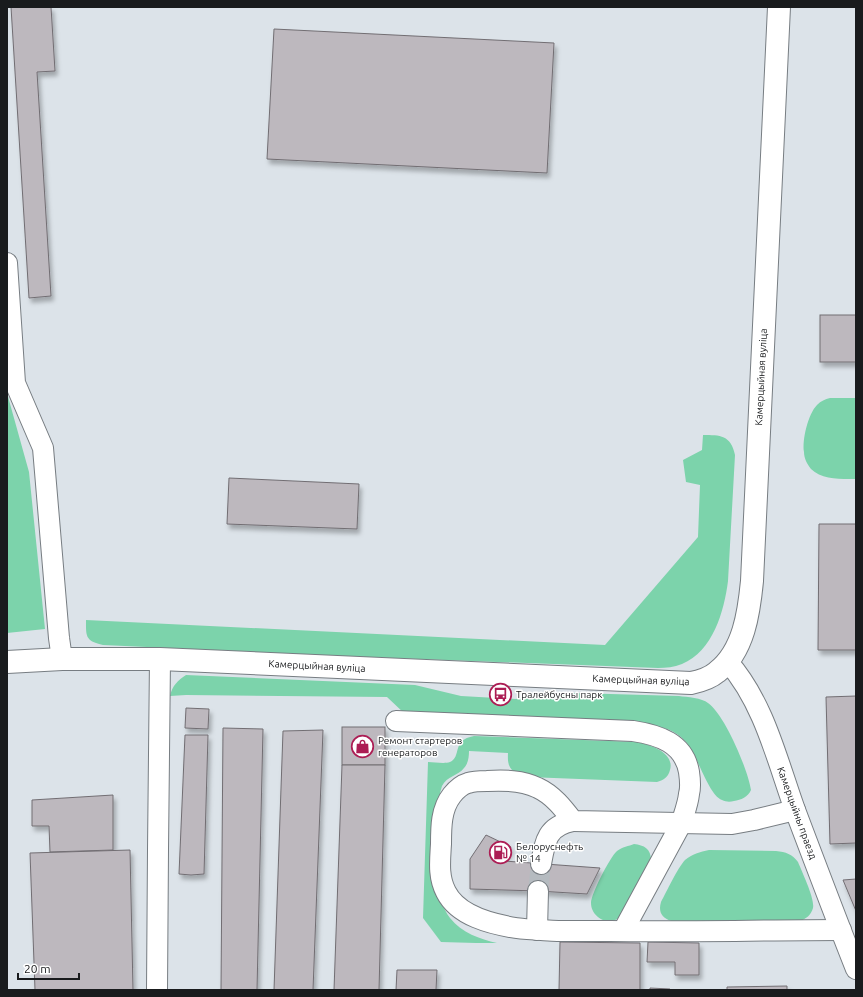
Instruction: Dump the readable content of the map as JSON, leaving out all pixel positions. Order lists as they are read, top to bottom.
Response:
{
  "streets": {
    "main road": ["Камерцыйная вуліца"],
    "street": ["Камерцыйны праезд"]
  },
  "crossings": [
    ["Камерцыйная вуліца", "Камерцыйны праезд"]
  ],
  "places": {
    "bus stop": ["Тралейбусны парк"],
    "shop": ["Ремонт стартеров генераторов"],
    "fuel station": ["Белоруснефть № 14"]
  },
  "scale_bar": "20 m"
}
